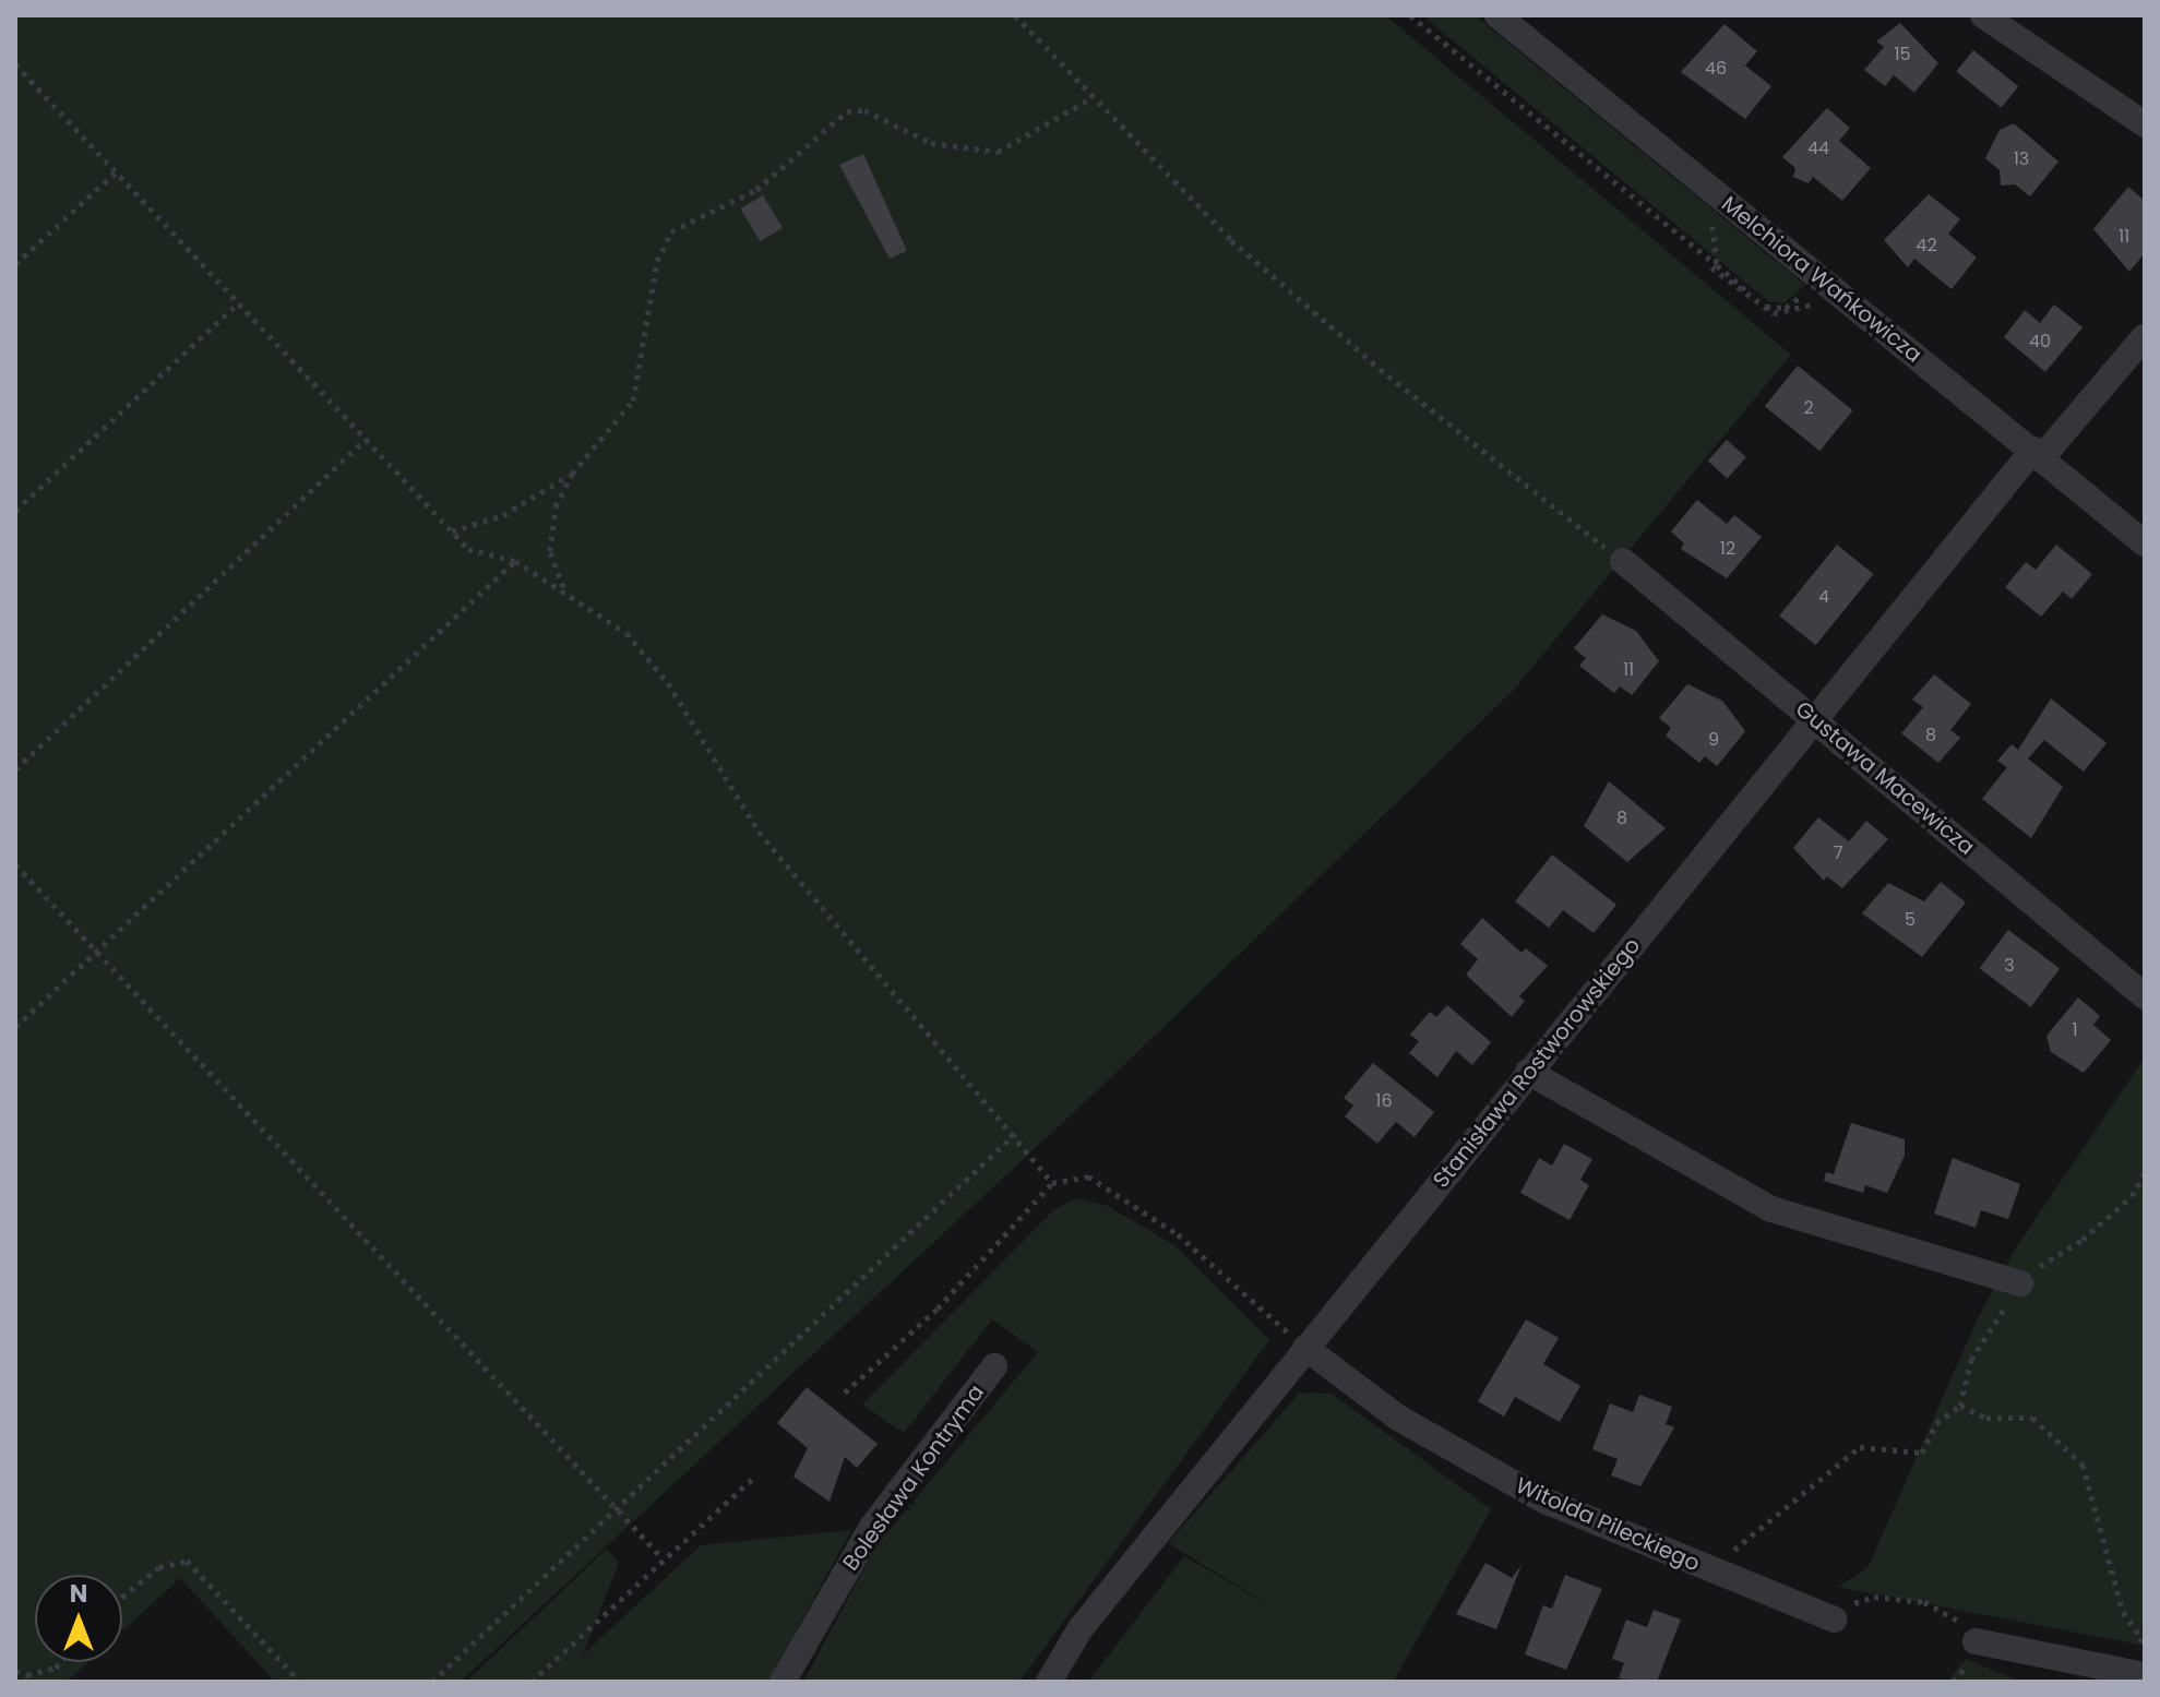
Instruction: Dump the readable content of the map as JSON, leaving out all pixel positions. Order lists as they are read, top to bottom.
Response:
{
  "streets": {
    "street": [
      "Melchiora Wańkowicza",
      "Gustawa Macewicza",
      "Stanisława Rostworowskiego",
      "Bolesława Kontryma",
      "Witolda Pileckiego"
    ]
  },
  "crossings": [
    ["Melchiora Wańkowicza", "Stanisława Rostworowskiego"],
    ["Gustawa Macewicza", "Stanisława Rostworowskiego"],
    ["Stanisława Rostworowskiego", "Witolda Pileckiego"]
  ],
  "house_numbers": [
    "15",
    "46",
    "44",
    "13",
    "11",
    "42",
    "40",
    "2",
    "12",
    "4",
    "11",
    "8",
    "9",
    "8",
    "7",
    "5",
    "3",
    "1",
    "16"
  ],
  "north": "top"
}
